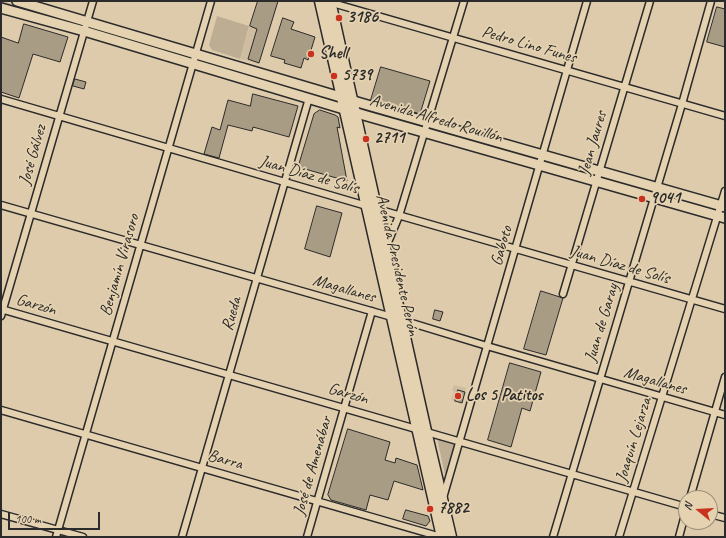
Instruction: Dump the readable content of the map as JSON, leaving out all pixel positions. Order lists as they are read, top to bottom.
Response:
{
  "streets": {
    "main road": ["Avenida Presidente Perón"],
    "street": [
      "Pedro Lino Funes",
      "Avenida Alfredo Rouillón",
      "Jean Jaures",
      "José Gálvez",
      "Juan Díaz de Solís",
      "Gaboto",
      "Benjamín Virasoro",
      "Magallanes",
      "Garzón",
      "Rueda",
      "Juan de Garay",
      "Joaquín Lejarza",
      "Barra",
      "José de Amenábar"
    ]
  },
  "crossings": [
    ["Pedro Lino Funes", "Jean Jaures"],
    ["Pedro Lino Funes", "Gaboto"],
    ["Pedro Lino Funes", "Avenida Presidente Perón"],
    ["Pedro Lino Funes", "Juan de Garay"],
    ["Avenida Alfredo Rouillón", "Jean Jaures"],
    ["Avenida Alfredo Rouillón", "José Gálvez"],
    ["Avenida Alfredo Rouillón", "Gaboto"],
    ["Avenida Alfredo Rouillón", "Benjamín Virasoro"],
    ["Avenida Alfredo Rouillón", "Avenida Presidente Perón"],
    ["Avenida Alfredo Rouillón", "Rueda"],
    ["Avenida Alfredo Rouillón", "Juan de Garay"],
    ["Avenida Alfredo Rouillón", "Joaquín Lejarza"],
    ["Jean Jaures", "Juan Díaz de Solís"],
    ["José Gálvez", "Juan Díaz de Solís"],
    ["José Gálvez", "Magallanes"],
    ["José Gálvez", "Garzón"],
    ["Juan Díaz de Solís", "Gaboto"],
    ["Juan Díaz de Solís", "Benjamín Virasoro"],
    ["Juan Díaz de Solís", "Avenida Presidente Perón"],
    ["Juan Díaz de Solís", "Rueda"],
    ["Juan Díaz de Solís", "Juan de Garay"],
    ["Juan Díaz de Solís", "Joaquín Lejarza"],
    ["Gaboto", "Avenida Presidente Perón"],
    ["Gaboto", "Magallanes"],
    ["Gaboto", "Garzón"],
    ["Benjamín Virasoro", "Magallanes"],
    ["Benjamín Virasoro", "Garzón"],
    ["Benjamín Virasoro", "Barra"],
    ["Avenida Presidente Perón", "Magallanes"],
    ["Avenida Presidente Perón", "Garzón"],
    ["Avenida Presidente Perón", "Barra"],
    ["Magallanes", "Rueda"],
    ["Magallanes", "Juan de Garay"],
    ["Magallanes", "Joaquín Lejarza"],
    ["Magallanes", "José de Amenábar"],
    ["Garzón", "Rueda"],
    ["Garzón", "Juan de Garay"],
    ["Garzón", "Joaquín Lejarza"],
    ["Garzón", "José de Amenábar"],
    ["Rueda", "Barra"],
    ["Barra", "José de Amenábar"]
  ],
  "places": [
    "3186",
    "Shell",
    "5739",
    "2711",
    "9041",
    "Los 5 Patitos",
    "7882"
  ],
  "scale_bar": "100 m",
  "north": "left"
}
